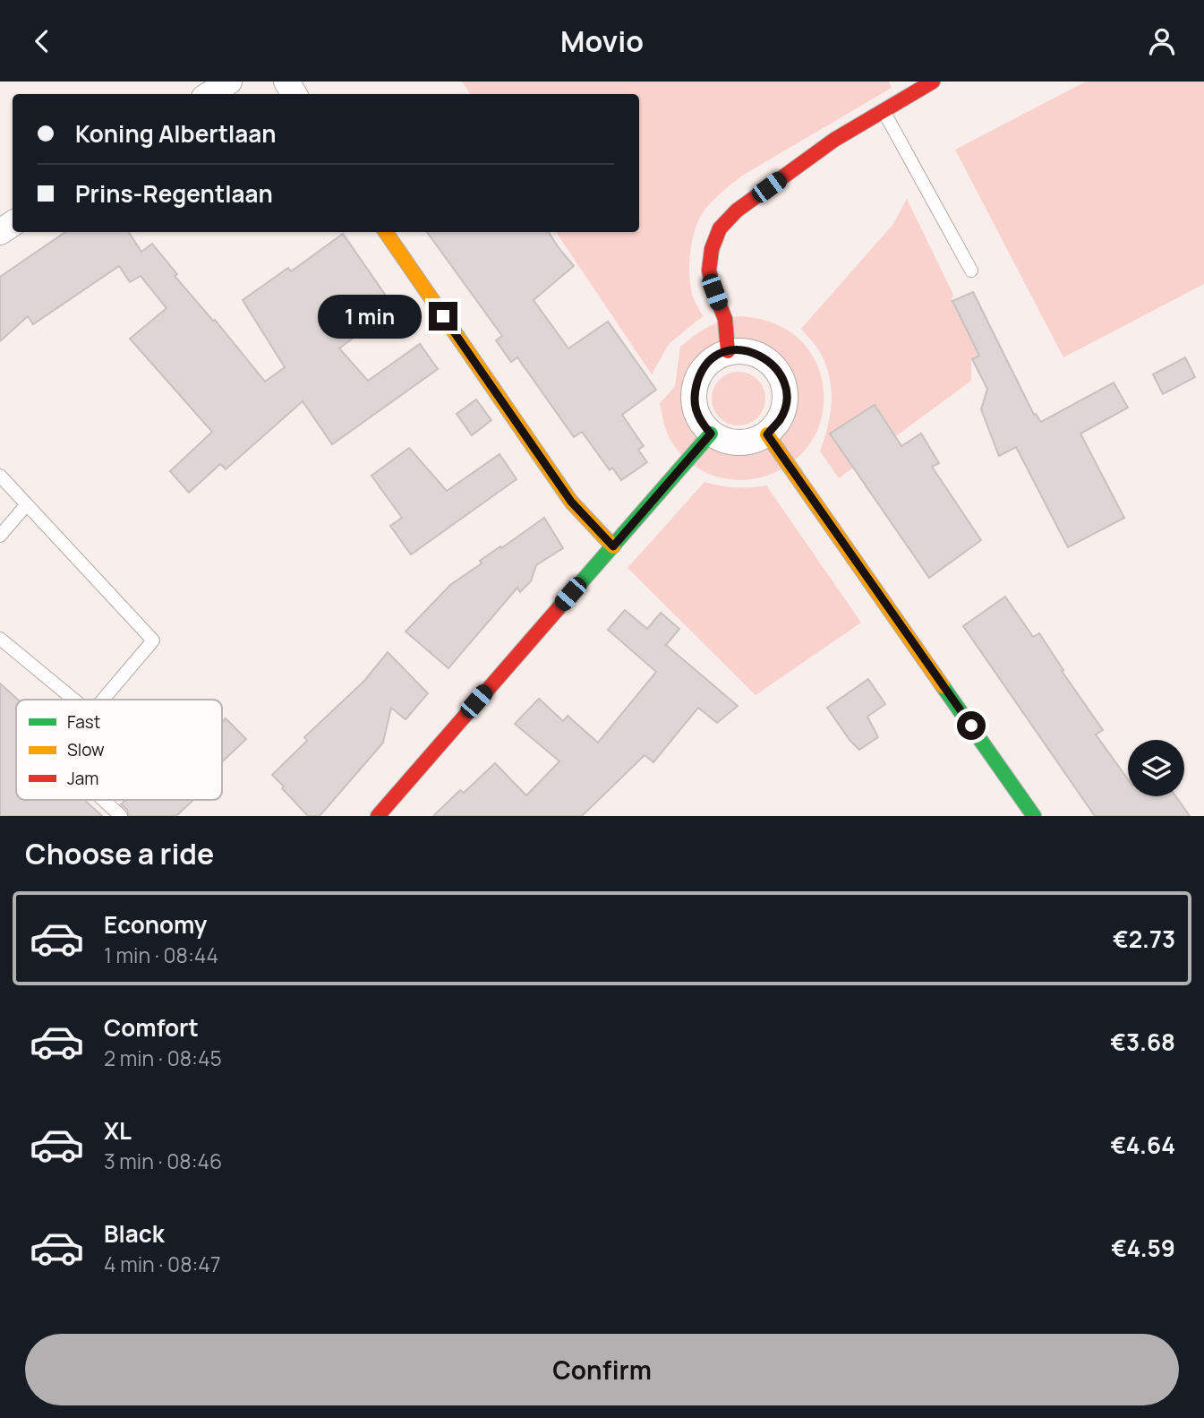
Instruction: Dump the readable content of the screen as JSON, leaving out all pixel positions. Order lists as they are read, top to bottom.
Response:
{
  "legend": ["Fast", "Slow", "Jam"],
  "page": {
    "header": "Movio",
    "banner": ["Koning Albertlaan", "Prins-Regentlaan"],
    "bubble": "1 min",
    "heading": "Choose a ride",
    "list": [
      {
        "name": "Economy",
        "note": "1 min · 08:44",
        "value": "€2.73"
      },
      {
        "name": "Comfort",
        "note": "2 min · 08:45",
        "value": "€3.68"
      },
      {
        "name": "XL",
        "note": "3 min · 08:46",
        "value": "€4.64"
      },
      {
        "name": "Black",
        "note": "4 min · 08:47",
        "value": "€4.59"
      }
    ],
    "buttons": "Confirm"
  }
}
